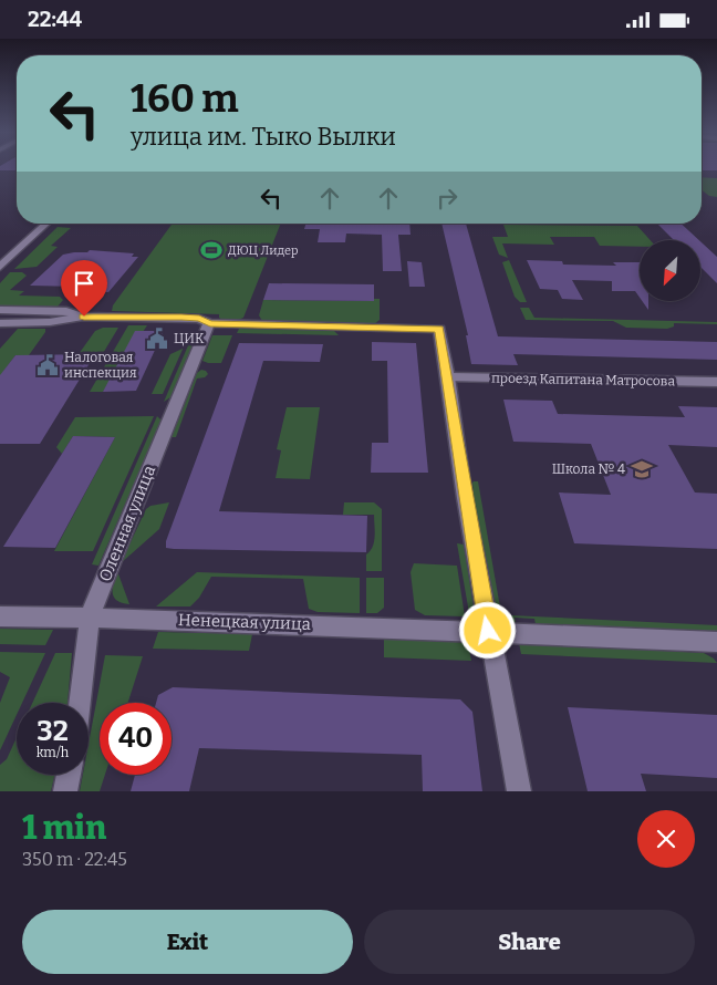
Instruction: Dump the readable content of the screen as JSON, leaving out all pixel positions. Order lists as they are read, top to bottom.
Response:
{
  "streets": {
    "street": ["проезд Капитана Матросова", "Оленная улица", "Ненецкая улица"]
  },
  "crossings": [
    ["Оленная улица", "Ненецкая улица"]
  ],
  "places": {
    "sports": ["ДЮЦ Лидер"],
    "public building": ["ЦИК", "Налоговая инспекция"],
    "school or university": ["Школа № 4"]
  },
  "north": "bottom left",
  "page": {
    "status": "22:44",
    "turn": ["160 m", "улица им. Тыко Вылки"],
    "speed": "32 km/h",
    "limit": "40",
    "heading": ["1 min", "350 m · 22:45"],
    "buttons": ["Exit", "Share"]
  }
}
